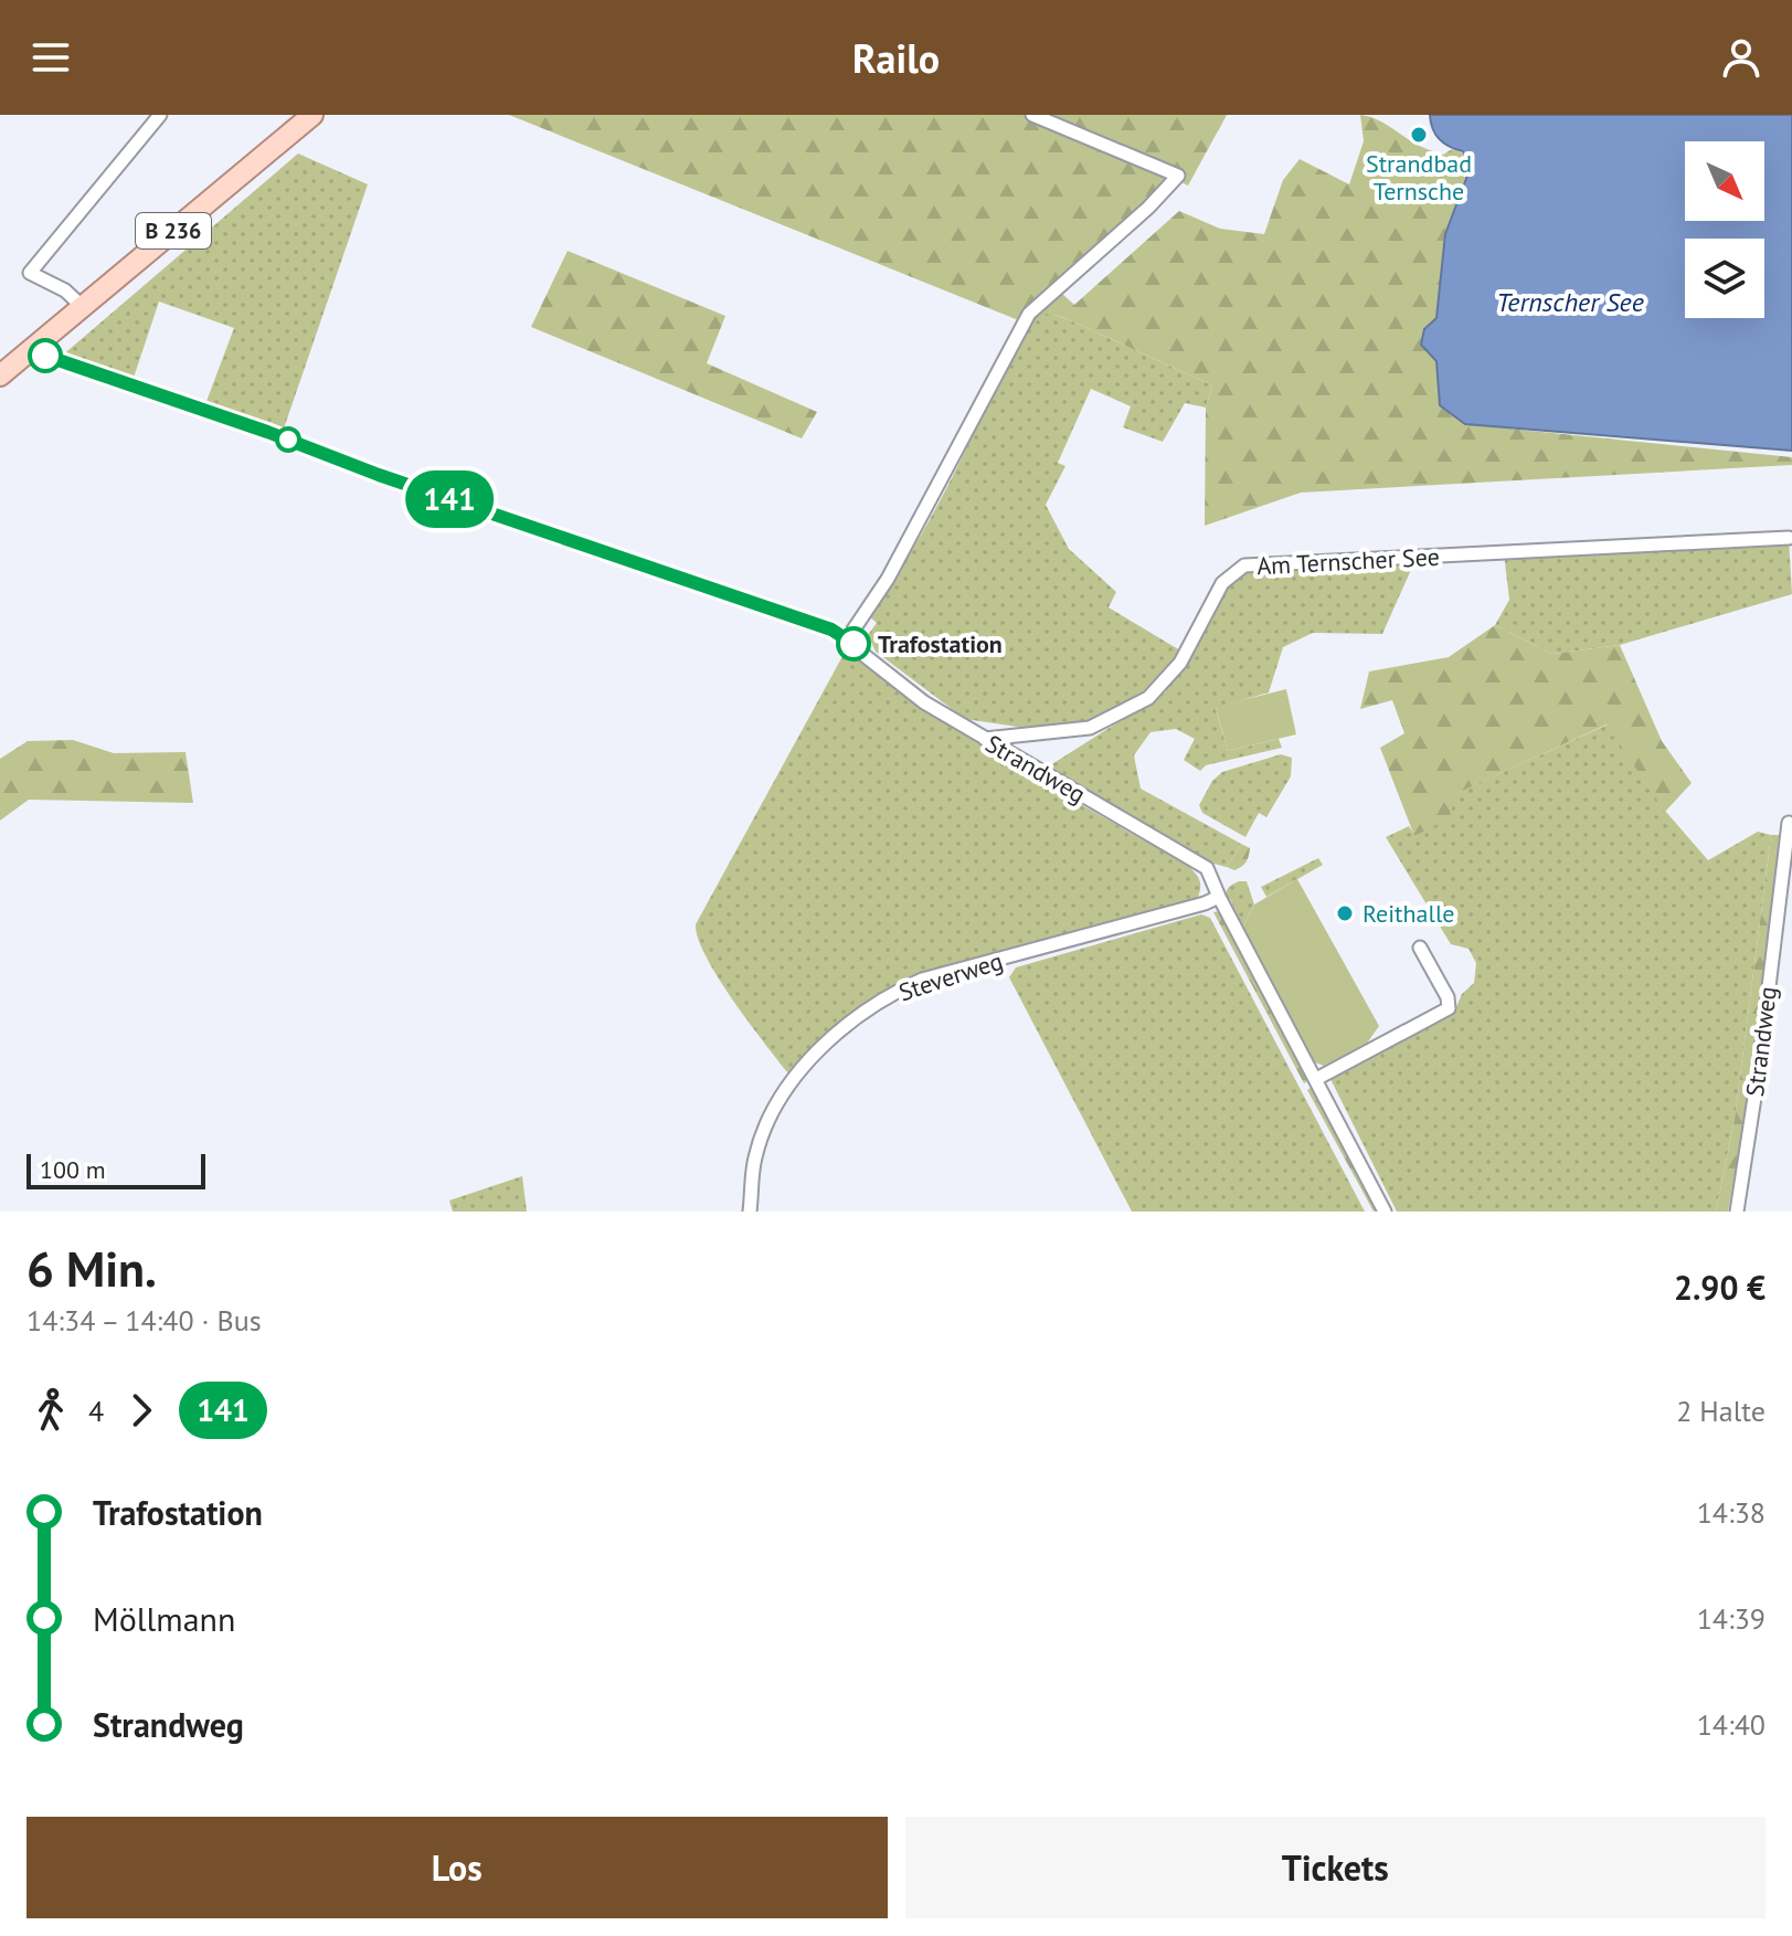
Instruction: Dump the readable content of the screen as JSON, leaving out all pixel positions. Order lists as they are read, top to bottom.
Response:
{
  "streets": {
    "main road": ["B 236"],
    "street": ["Am Ternscher See", "Strandweg", "Steverweg"]
  },
  "crossings": [
    ["B 236", "Strandweg"],
    ["Am Ternscher See", "Strandweg"],
    ["Strandweg", "Steverweg"]
  ],
  "water": ["Ternscher See"],
  "places": ["Strandbad Ternsche", "Trafostation", "Reithalle"],
  "lines": ["bus line 141"],
  "scale_bar": "100 m",
  "north": "bottom right",
  "page": {
    "header": "Railo",
    "on_map": "141",
    "scale": "100 m",
    "heading": ["6 Min.", "14:34 – 14:40 · Bus", "2.90 €"],
    "legs": ["4", "141", "2 Halte"],
    "list": [
      {
        "name": "Trafostation",
        "value": "14:38"
      },
      {
        "name": "Möllmann",
        "value": "14:39"
      },
      {
        "name": "Strandweg",
        "value": "14:40"
      }
    ],
    "buttons": ["Los", "Tickets"]
  }
}
